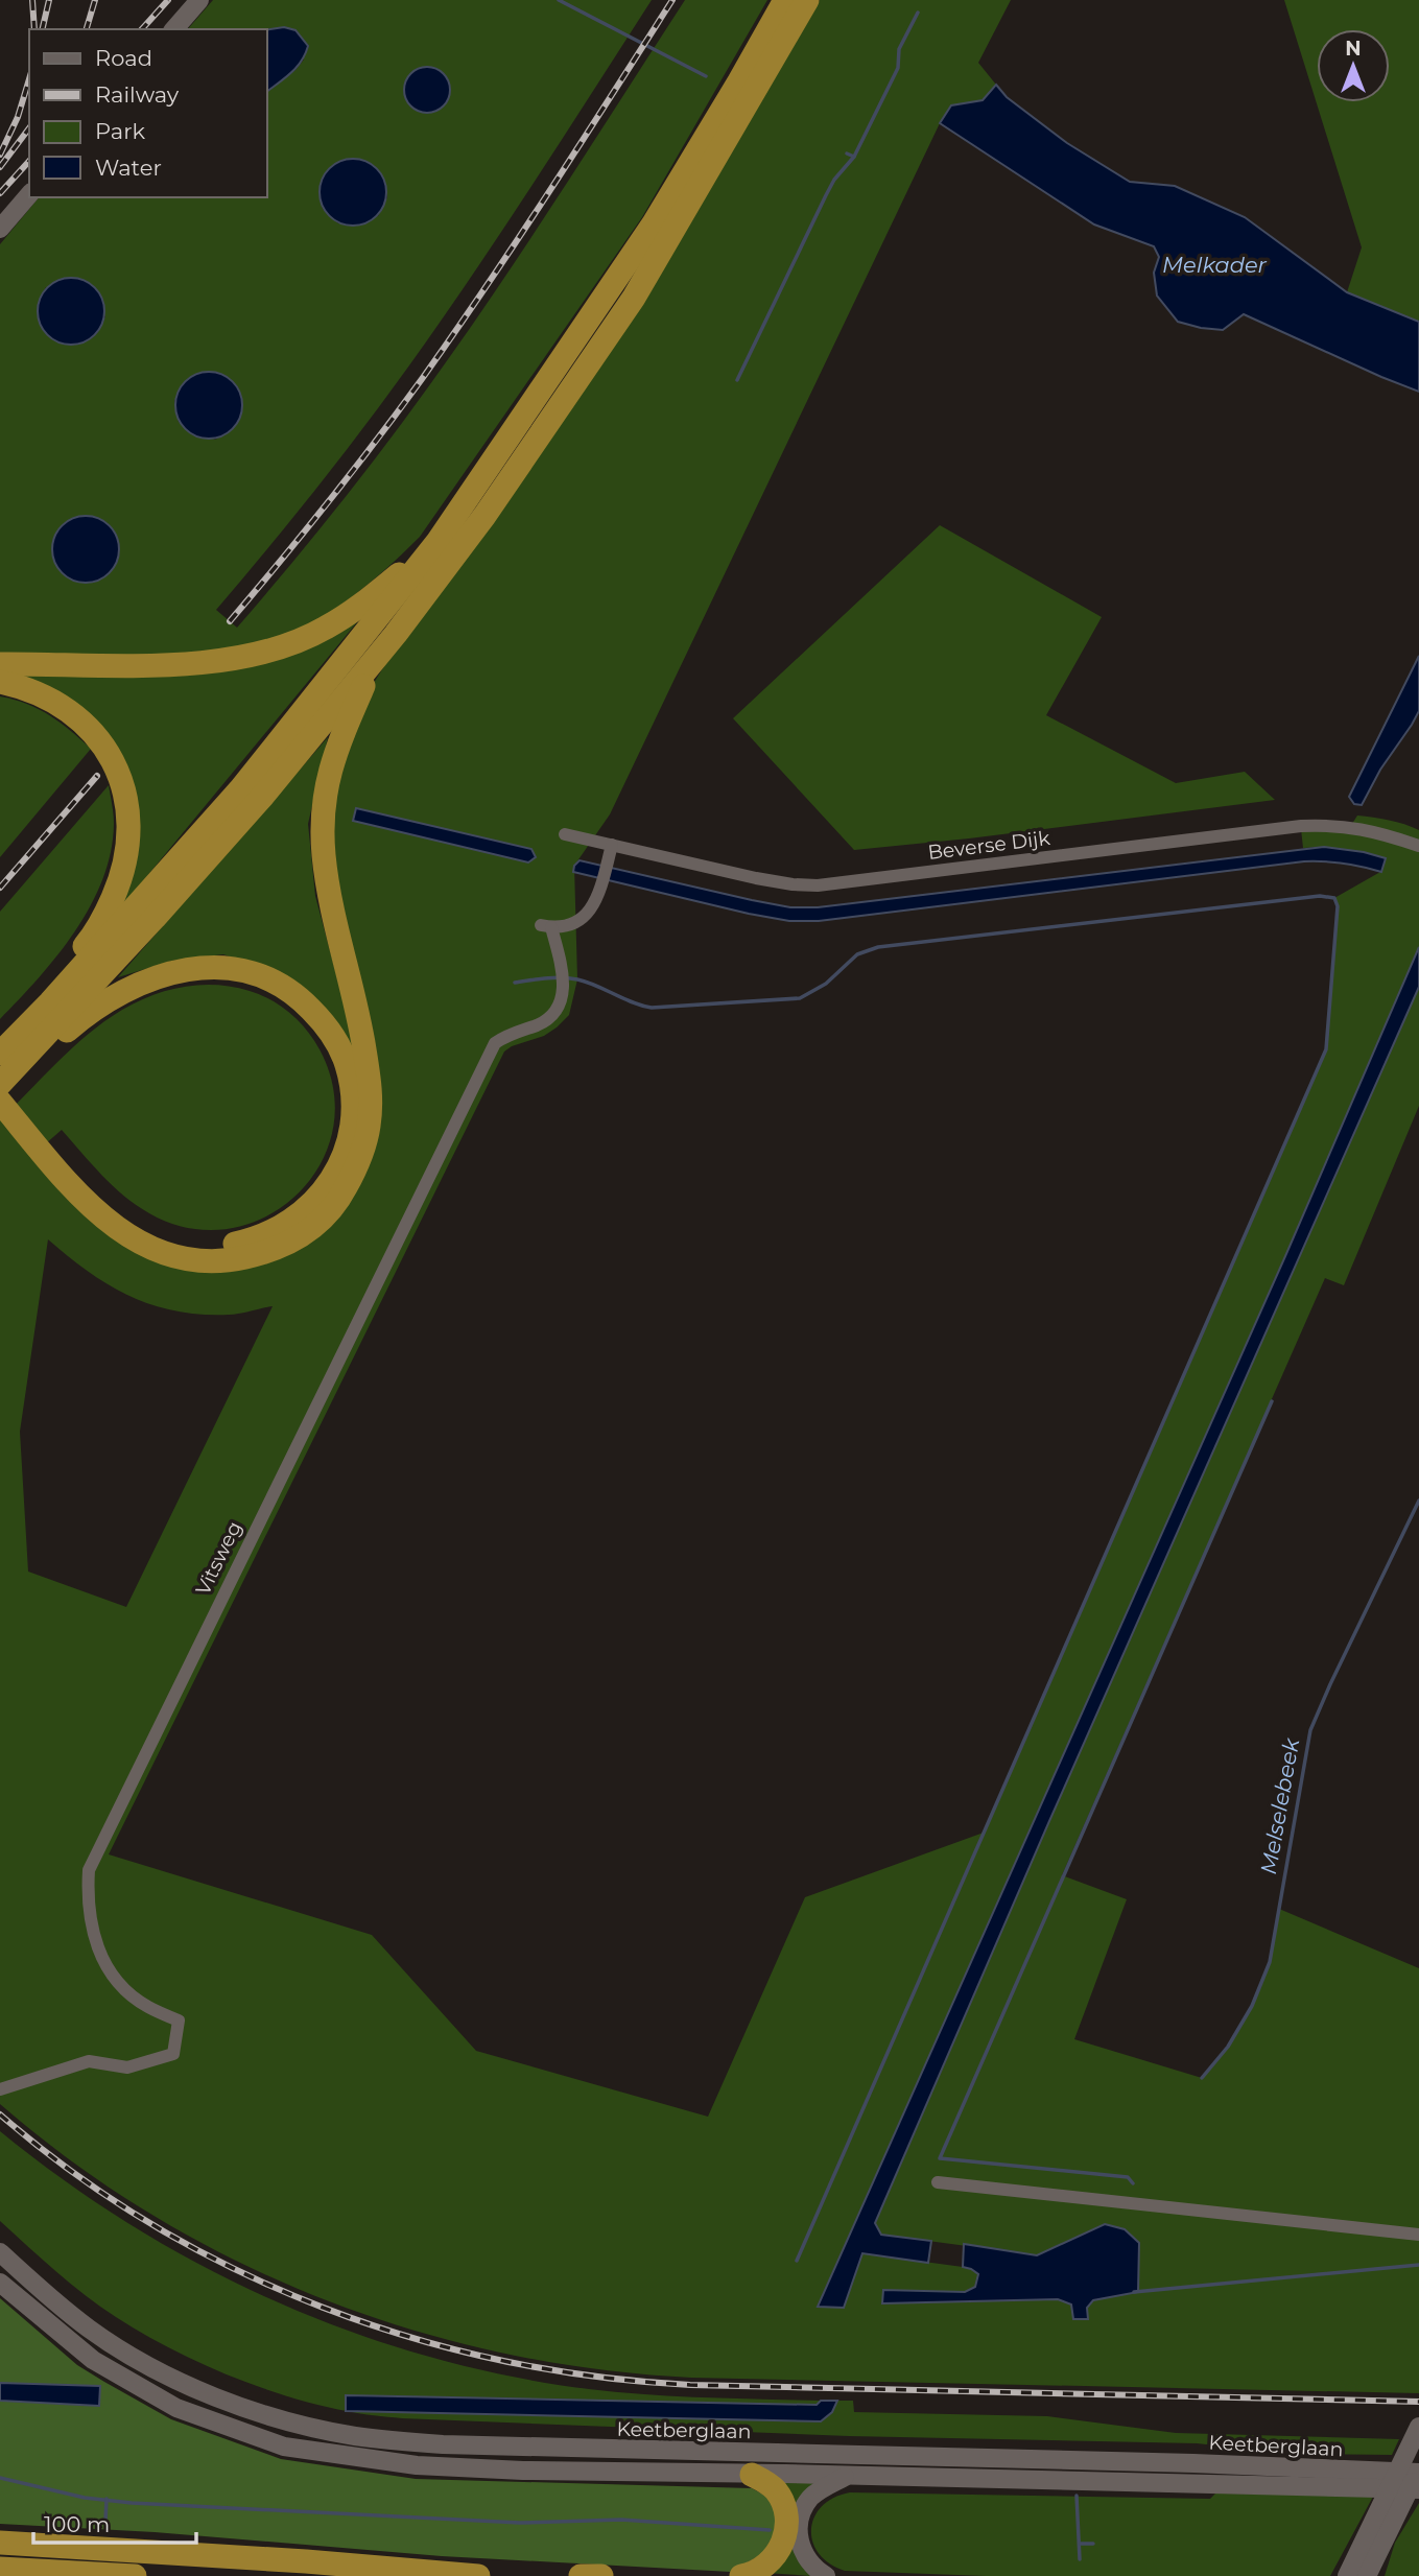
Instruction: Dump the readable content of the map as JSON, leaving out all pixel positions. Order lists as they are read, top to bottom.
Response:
{
  "streets": {
    "main road": ["Keetberglaan"],
    "street": ["Beverse Dijk", "Vitsweg"]
  },
  "crossings": [
    ["Beverse Dijk", "Vitsweg"]
  ],
  "water": ["Melkader", "Melselebeek"],
  "legend": [
    "Road",
    "Railway",
    "Park",
    "Water"
  ],
  "scale_bar": "100 m",
  "north": "top"
}
